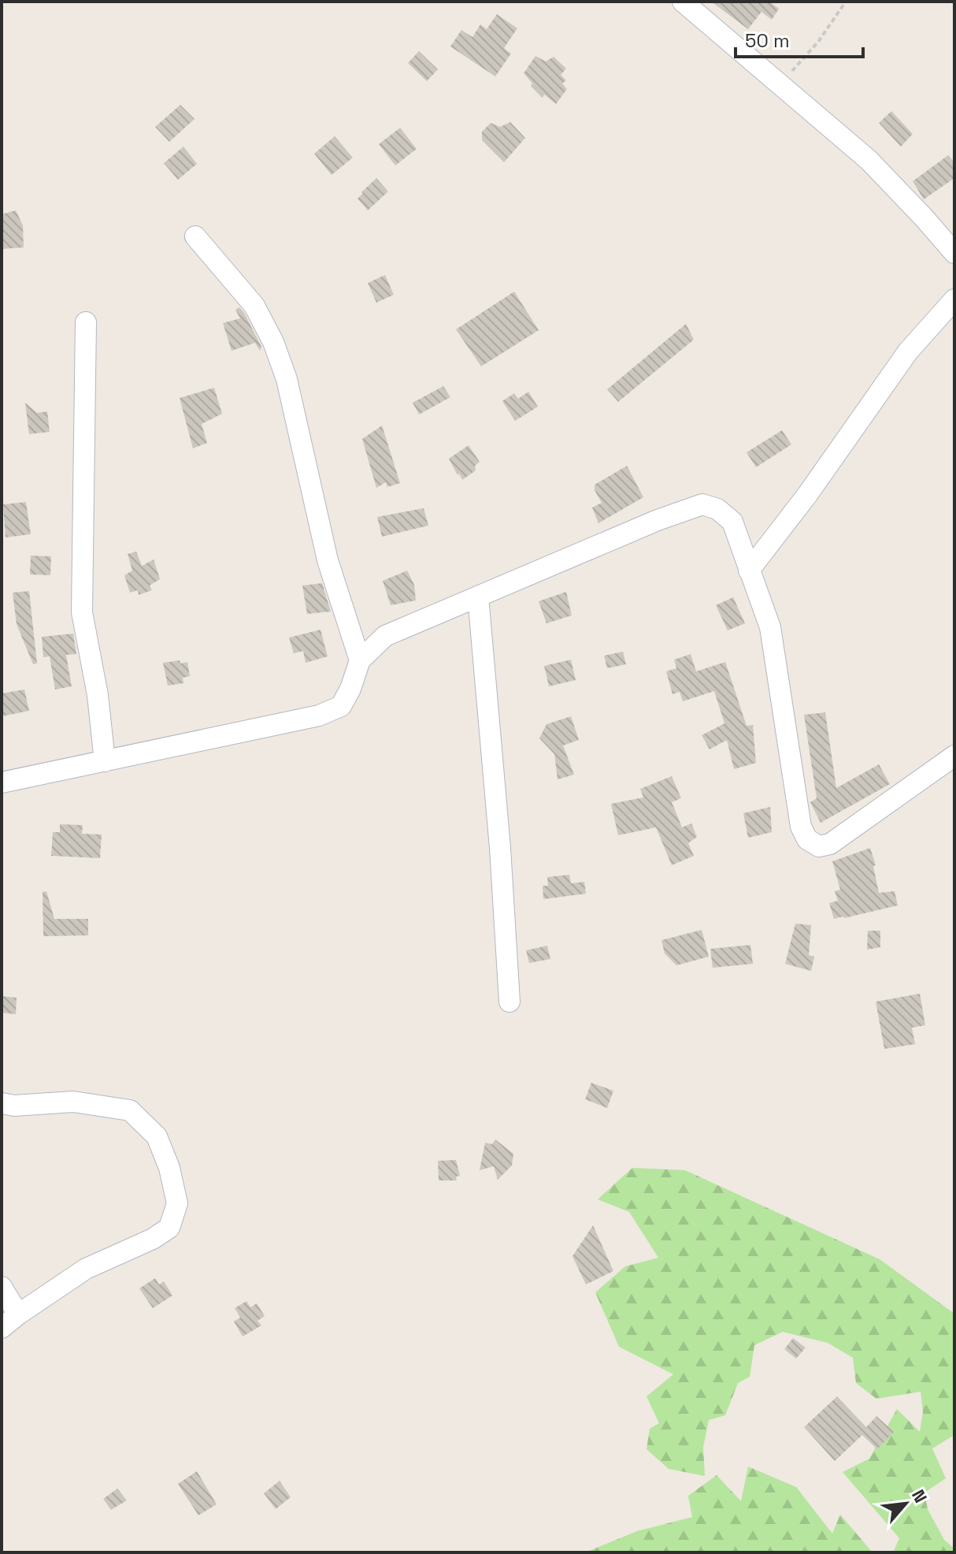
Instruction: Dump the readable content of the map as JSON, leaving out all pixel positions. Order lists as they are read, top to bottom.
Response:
{
  "scale_bar": "50 m",
  "north": "top right"
}
